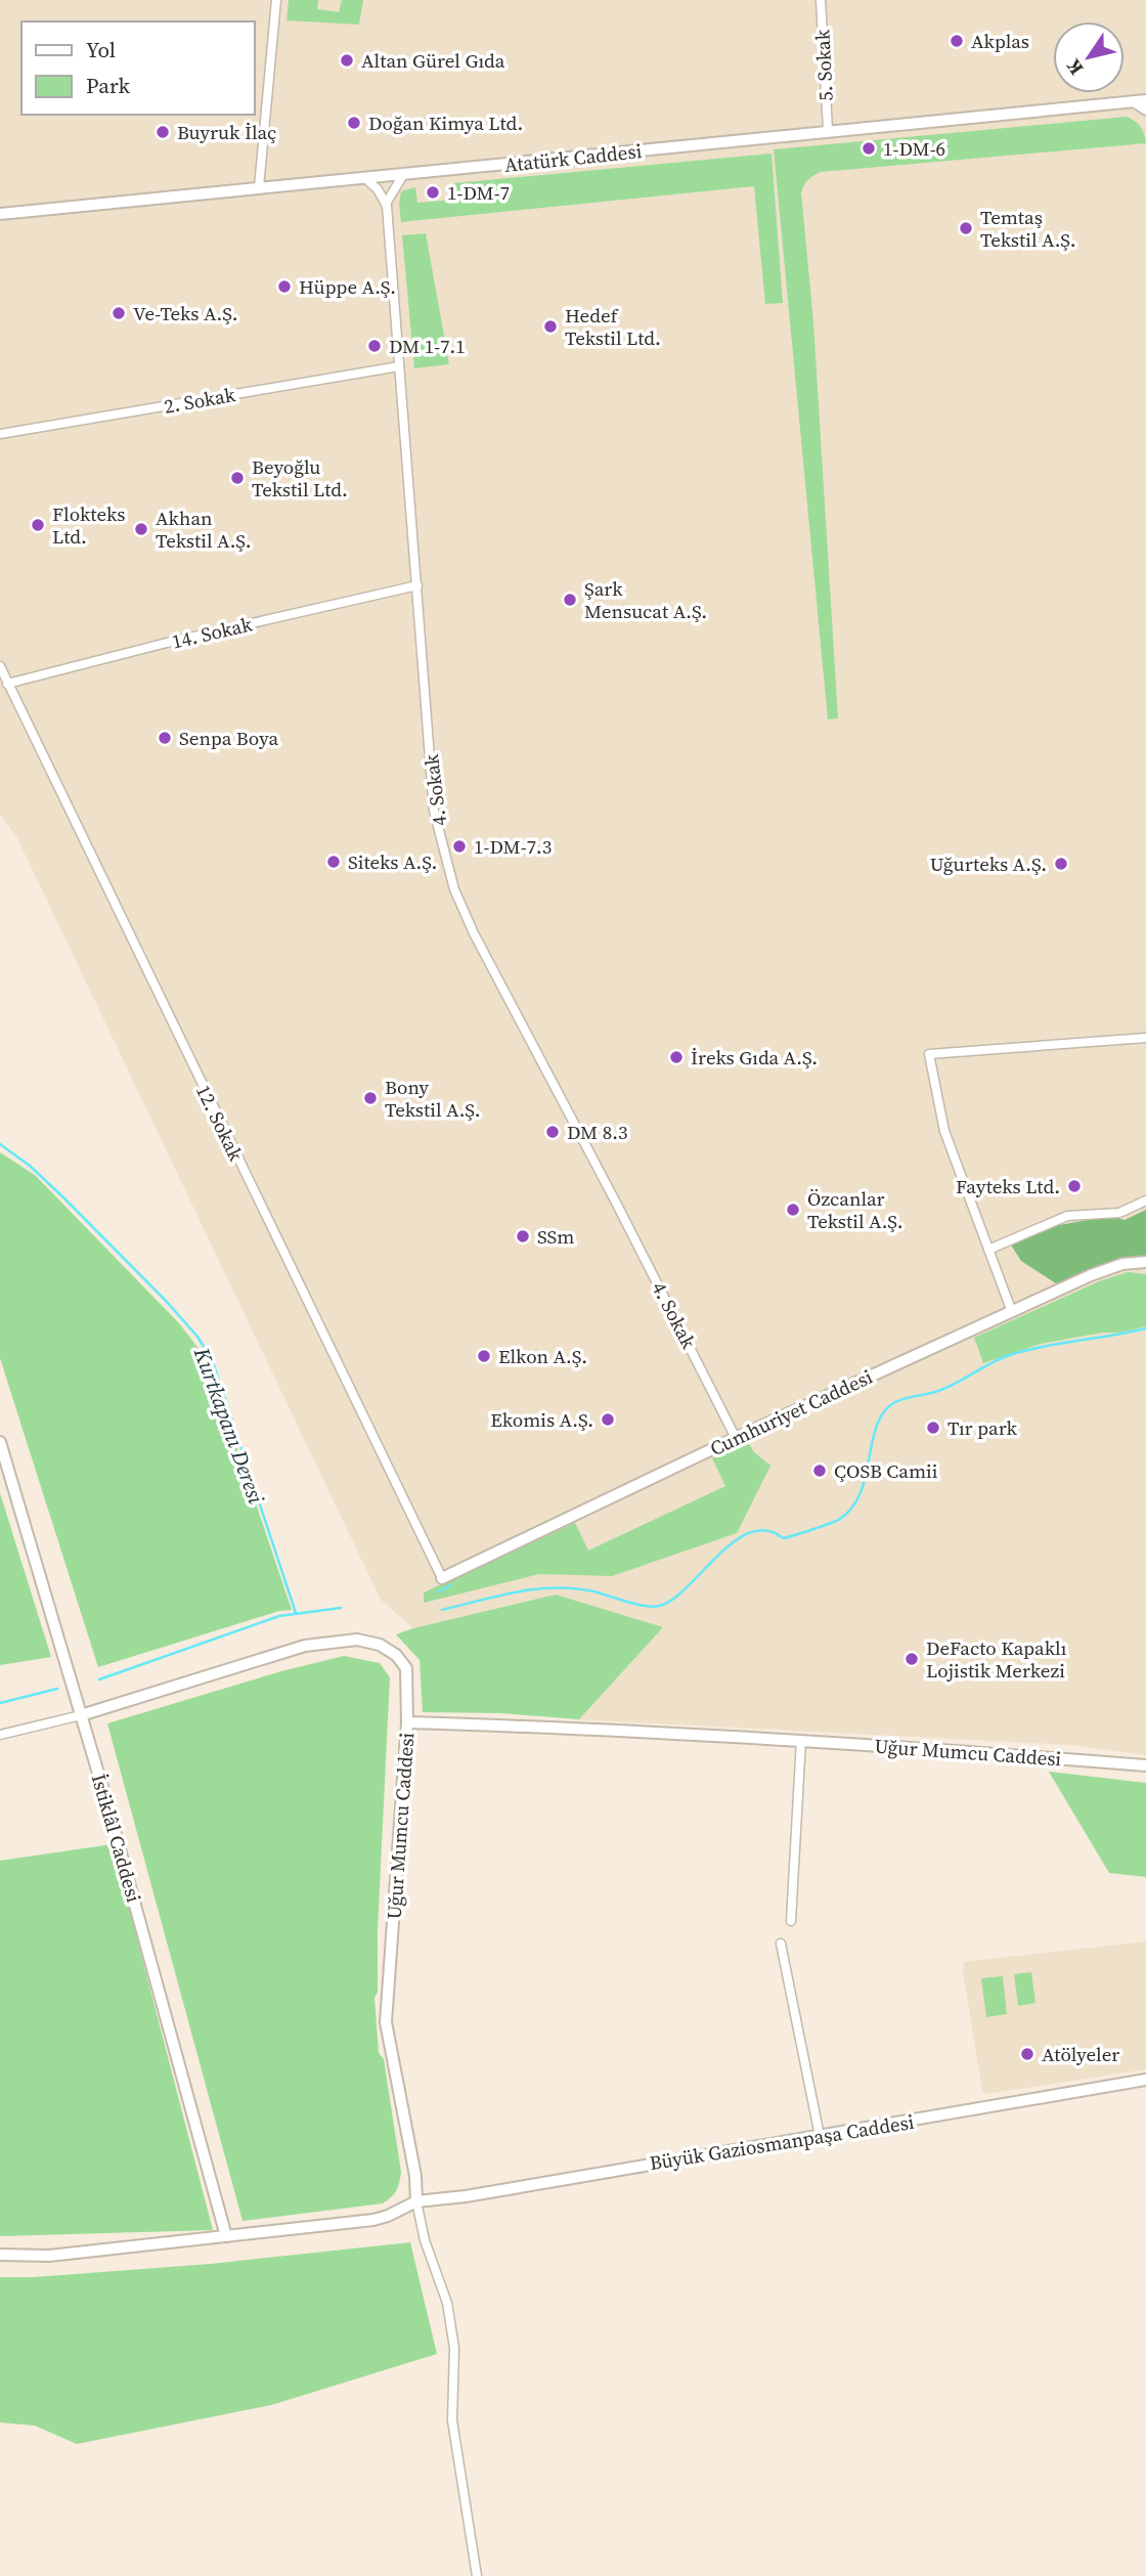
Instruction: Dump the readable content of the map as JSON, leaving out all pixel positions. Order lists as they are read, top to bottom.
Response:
{
  "streets": {
    "street": [
      "5. Sokak",
      "Atatürk Caddesi",
      "2. Sokak",
      "14. Sokak",
      "4. Sokak",
      "12. Sokak",
      "Cumhuriyet Caddesi",
      "Uğur Mumcu Caddesi",
      "İstiklâl Caddesi",
      "Büyük Gaziosmanpaşa Caddesi"
    ]
  },
  "crossings": [
    ["5. Sokak", "Atatürk Caddesi"],
    ["2. Sokak", "4. Sokak"],
    ["14. Sokak", "4. Sokak"],
    ["14. Sokak", "12. Sokak"],
    ["4. Sokak", "Cumhuriyet Caddesi"],
    ["12. Sokak", "Cumhuriyet Caddesi"],
    ["Uğur Mumcu Caddesi", "Büyük Gaziosmanpaşa Caddesi"]
  ],
  "water": ["Kurtkapanı Deresi"],
  "places": [
    "Akplas",
    "Altan Gürel Gıda",
    "Doğan Kimya Ltd.",
    "Buyruk İlaç",
    "1-DM-6",
    "1-DM-7",
    "Temtaş Tekstil A.Ş.",
    "Hüppe A.Ş.",
    "Ve-Teks A.Ş.",
    "Hedef Tekstil Ltd.",
    "DM 1-7.1",
    "Beyoğlu Tekstil Ltd.",
    "Flokteks Ltd.",
    "Akhan Tekstil A.Ş.",
    "Şark Mensucat A.Ş.",
    "Senpa Boya",
    "1-DM-7.3",
    "Siteks A.Ş.",
    "Uğurteks A.Ş.",
    "İreks Gıda A.Ş.",
    "Bony Tekstil A.Ş.",
    "DM 8.3",
    "Fayteks Ltd.",
    "Özcanlar Tekstil A.Ş.",
    "SSm",
    "Elkon A.Ş.",
    "Ekomis A.Ş.",
    "Tır park",
    "ÇOSB Camii",
    "DeFacto Kapaklı Lojistik Merkezi",
    "Atölyeler"
  ],
  "legend": ["Yol", "Park"],
  "north": "bottom left"
}
